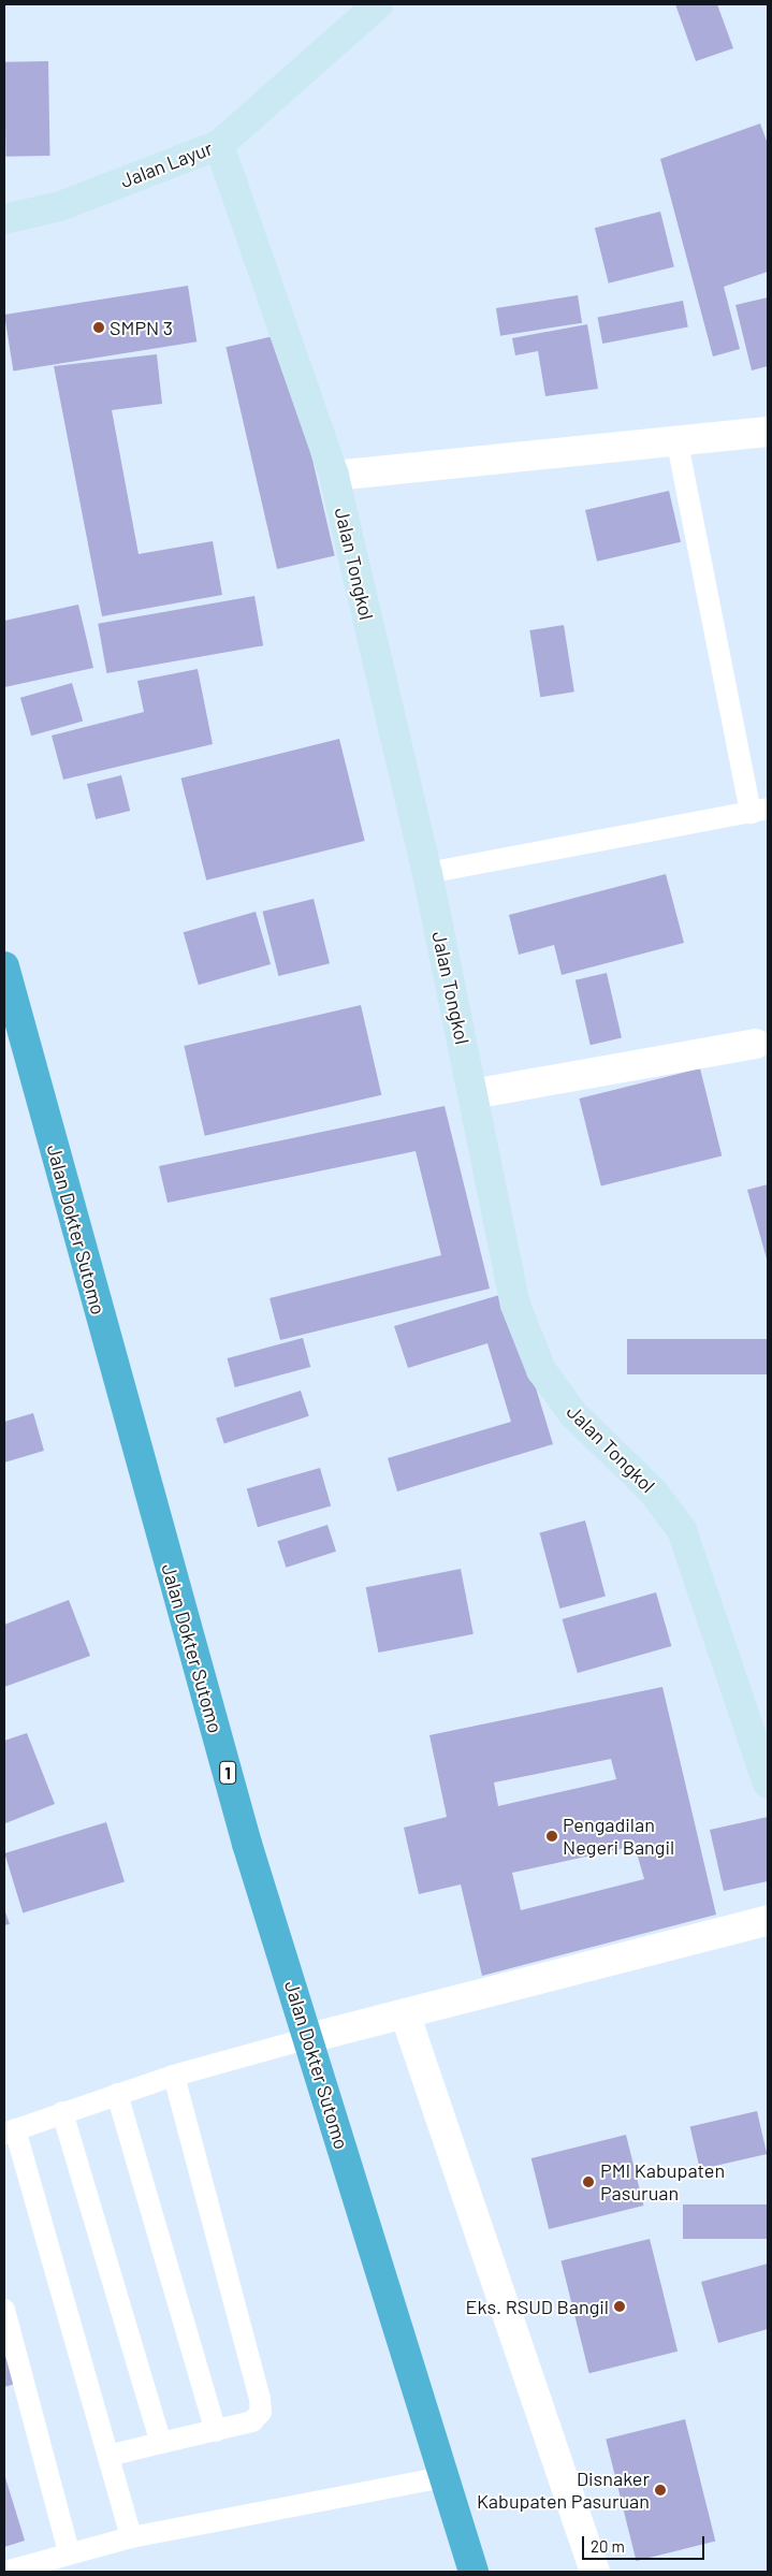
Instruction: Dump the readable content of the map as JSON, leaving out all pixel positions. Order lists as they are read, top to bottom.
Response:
{
  "streets": {
    "highway": ["Jalan Dokter Sutomo", "1"],
    "street": ["Jalan Layur", "Jalan Tongkol"]
  },
  "crossings": [
    ["Jalan Layur", "Jalan Tongkol"]
  ],
  "places": [
    "SMPN 3",
    "Pengadilan Negeri Bangil",
    "PMI Kabupaten Pasuruan",
    "Eks. RSUD Bangil",
    "Disnaker Kabupaten Pasuruan"
  ],
  "scale_bar": "20 m"
}
